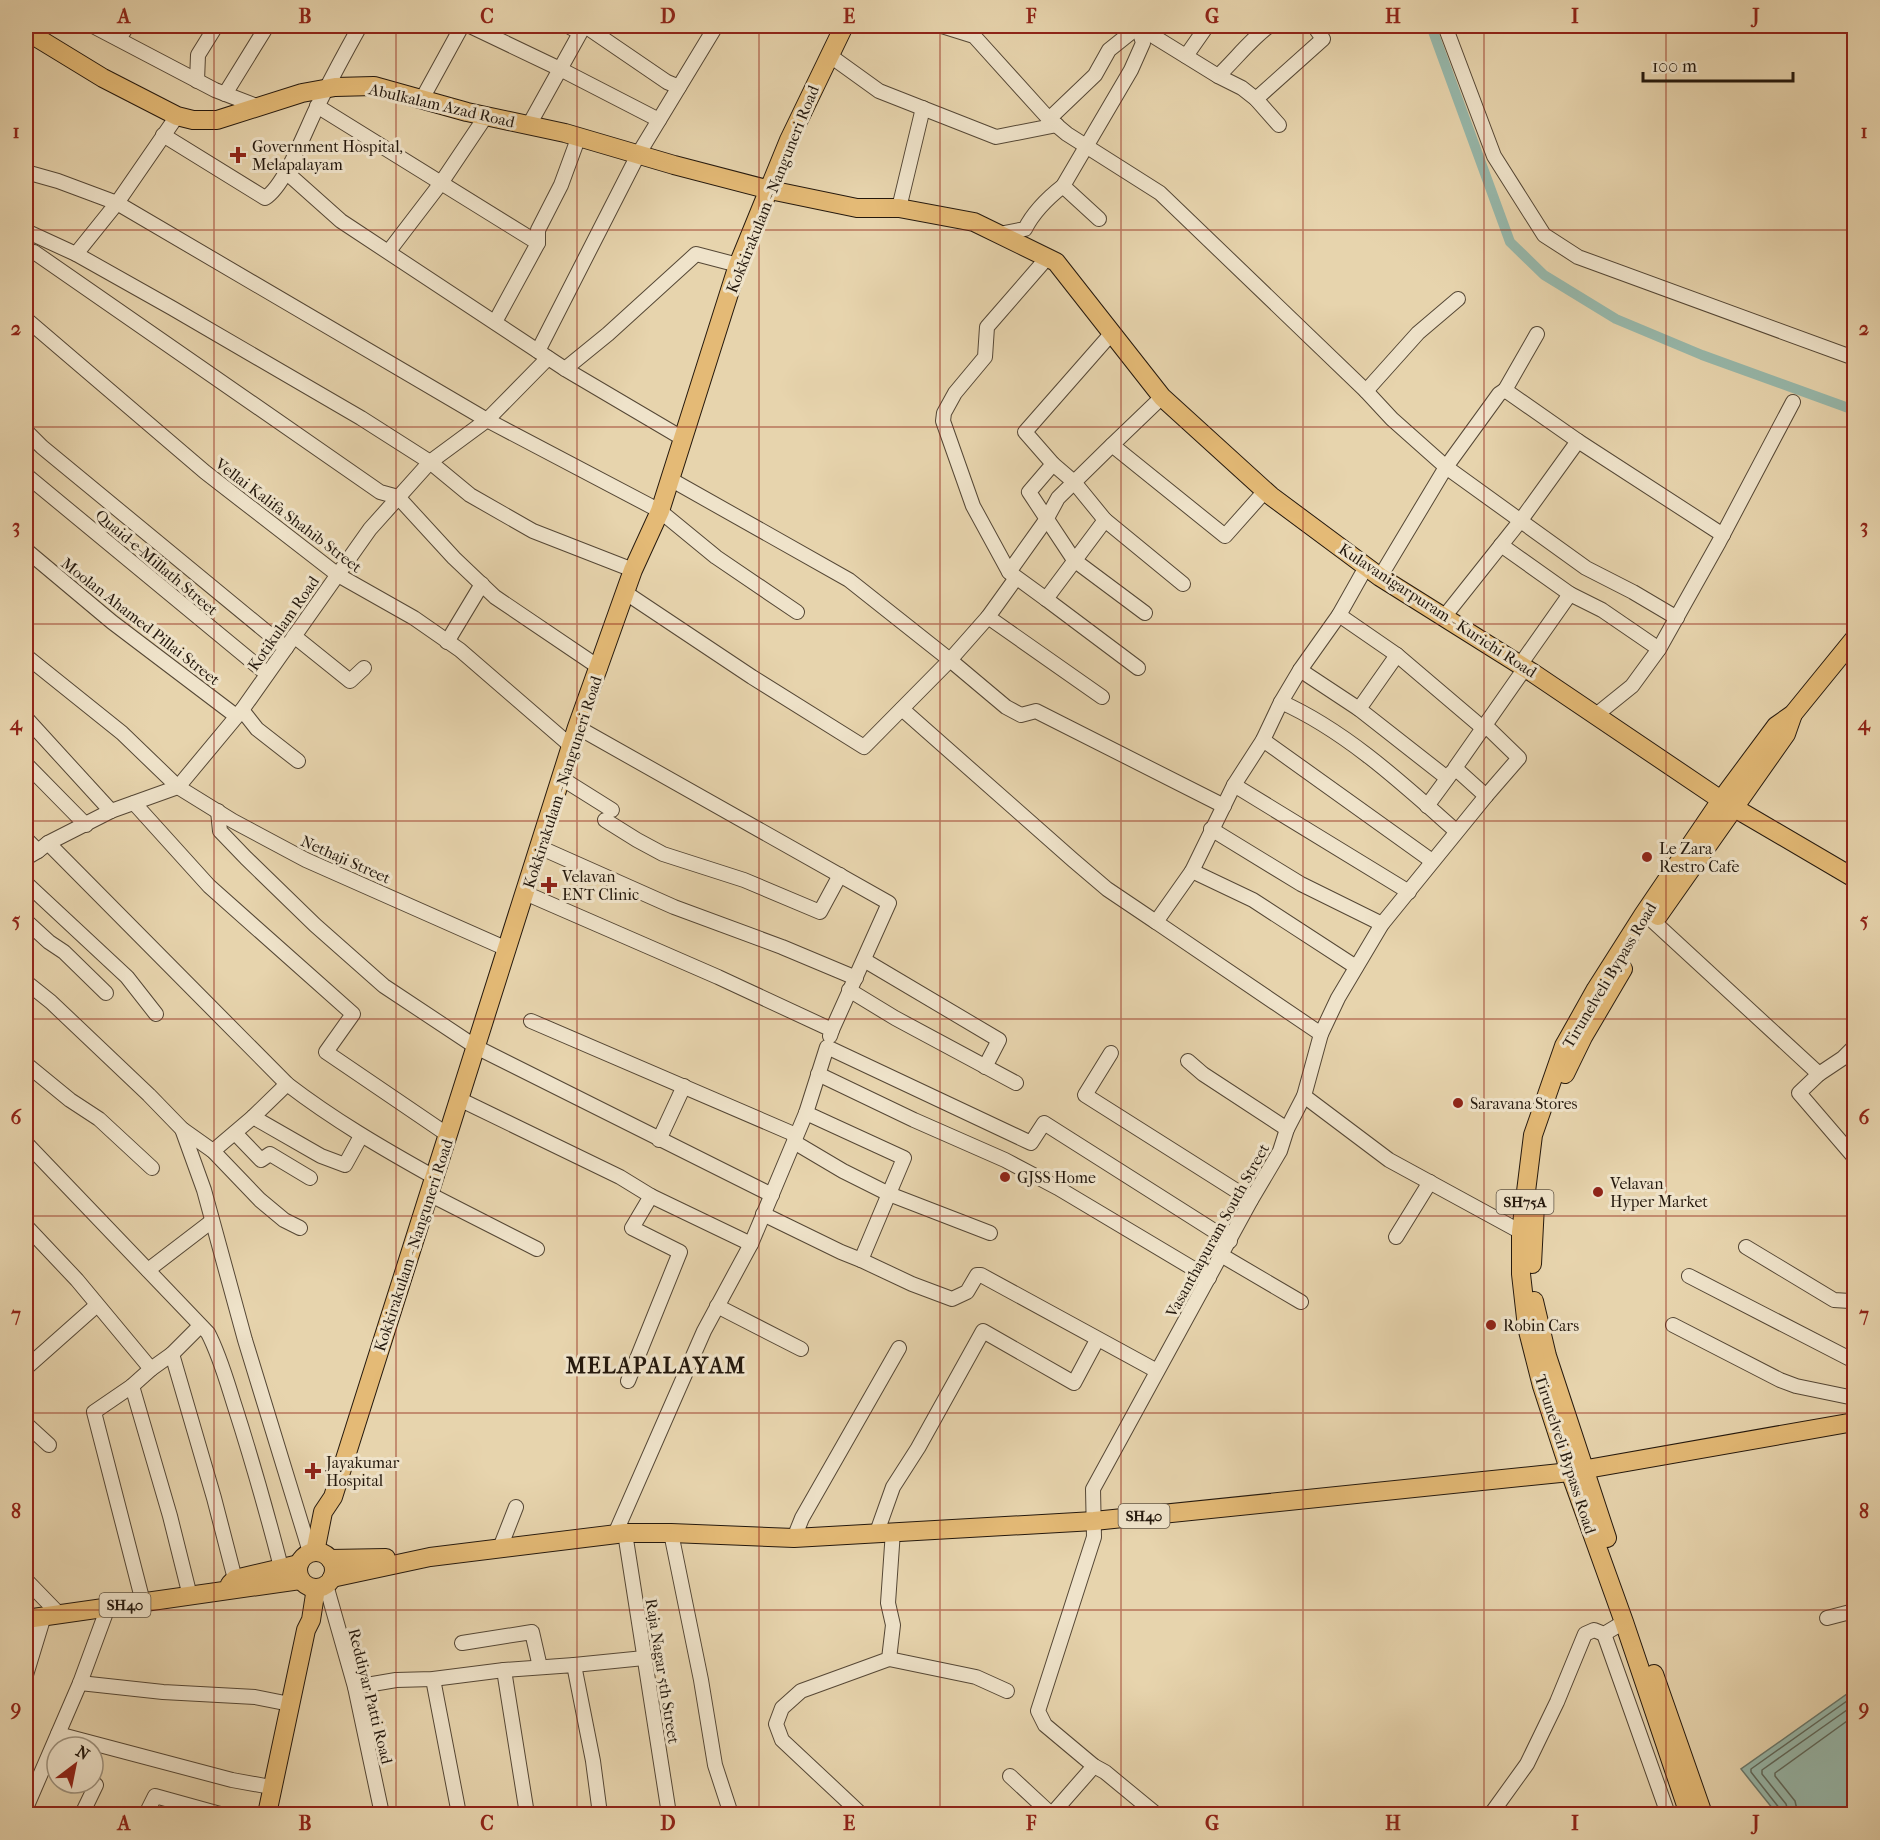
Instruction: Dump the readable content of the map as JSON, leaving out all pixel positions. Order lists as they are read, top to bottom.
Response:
{
  "streets": {
    "main road": [
      "Abulkalam Azad Road",
      "Kokkirakulam - Nanguneri Road",
      "Kulavanigarpuram - Kurichi Road",
      "Tirunelveli Bypass Road",
      "SH75A",
      "SH40"
    ],
    "street": [
      "Vellai Kalifa Shahib Street",
      "Quaid-e-Millath Street",
      "Moolan Ahamed Pillai Street",
      "Kotikulam Road",
      "Nethaji Street",
      "Vasanthapuram South Street",
      "Raja Nagar 5th Street",
      "Reddiyar Patti Road"
    ]
  },
  "crossings": [
    ["Abulkalam Azad Road", "Kokkirakulam - Nanguneri Road"],
    ["Abulkalam Azad Road", "Kulavanigarpuram - Kurichi Road"],
    ["Abulkalam Azad Road", "Kotikulam Road"],
    ["Kokkirakulam - Nanguneri Road", "Vellai Kalifa Shahib Street"],
    ["Kokkirakulam - Nanguneri Road", "Kulavanigarpuram - Kurichi Road"],
    ["Kokkirakulam - Nanguneri Road", "Nethaji Street"],
    ["Kokkirakulam - Nanguneri Road", "SH40"],
    ["Kokkirakulam - Nanguneri Road", "Reddiyar Patti Road"],
    ["Vellai Kalifa Shahib Street", "Kotikulam Road"],
    ["Quaid-e-Millath Street", "Kotikulam Road"],
    ["Kulavanigarpuram - Kurichi Road", "Tirunelveli Bypass Road"],
    ["Moolan Ahamed Pillai Street", "Kotikulam Road"],
    ["Kotikulam Road", "Nethaji Street"],
    ["Tirunelveli Bypass Road", "SH40"],
    ["Vasanthapuram South Street", "SH40"],
    ["SH40", "Raja Nagar 5th Street"],
    ["SH40", "Reddiyar Patti Road"]
  ],
  "districts": ["MELAPALAYAM"],
  "places": {
    "health": ["Government Hospital, Melapalayam", "Velavan ENT Clinic", "Jayakumar Hospital"],
    "other": [
      "Le Zara Restro Cafe",
      "Saravana Stores",
      "GJSS Home",
      "Velavan Hyper Market",
      "Robin Cars"
    ]
  },
  "scale_bar": "100 m",
  "north": "top right",
  "grid": {
    "columns": [
      "A",
      "B",
      "C",
      "D",
      "E",
      "F",
      "G",
      "H",
      "I",
      "J"
    ],
    "rows": [
      "1",
      "2",
      "3",
      "4",
      "5",
      "6",
      "7",
      "8",
      "9"
    ]
  }
}
